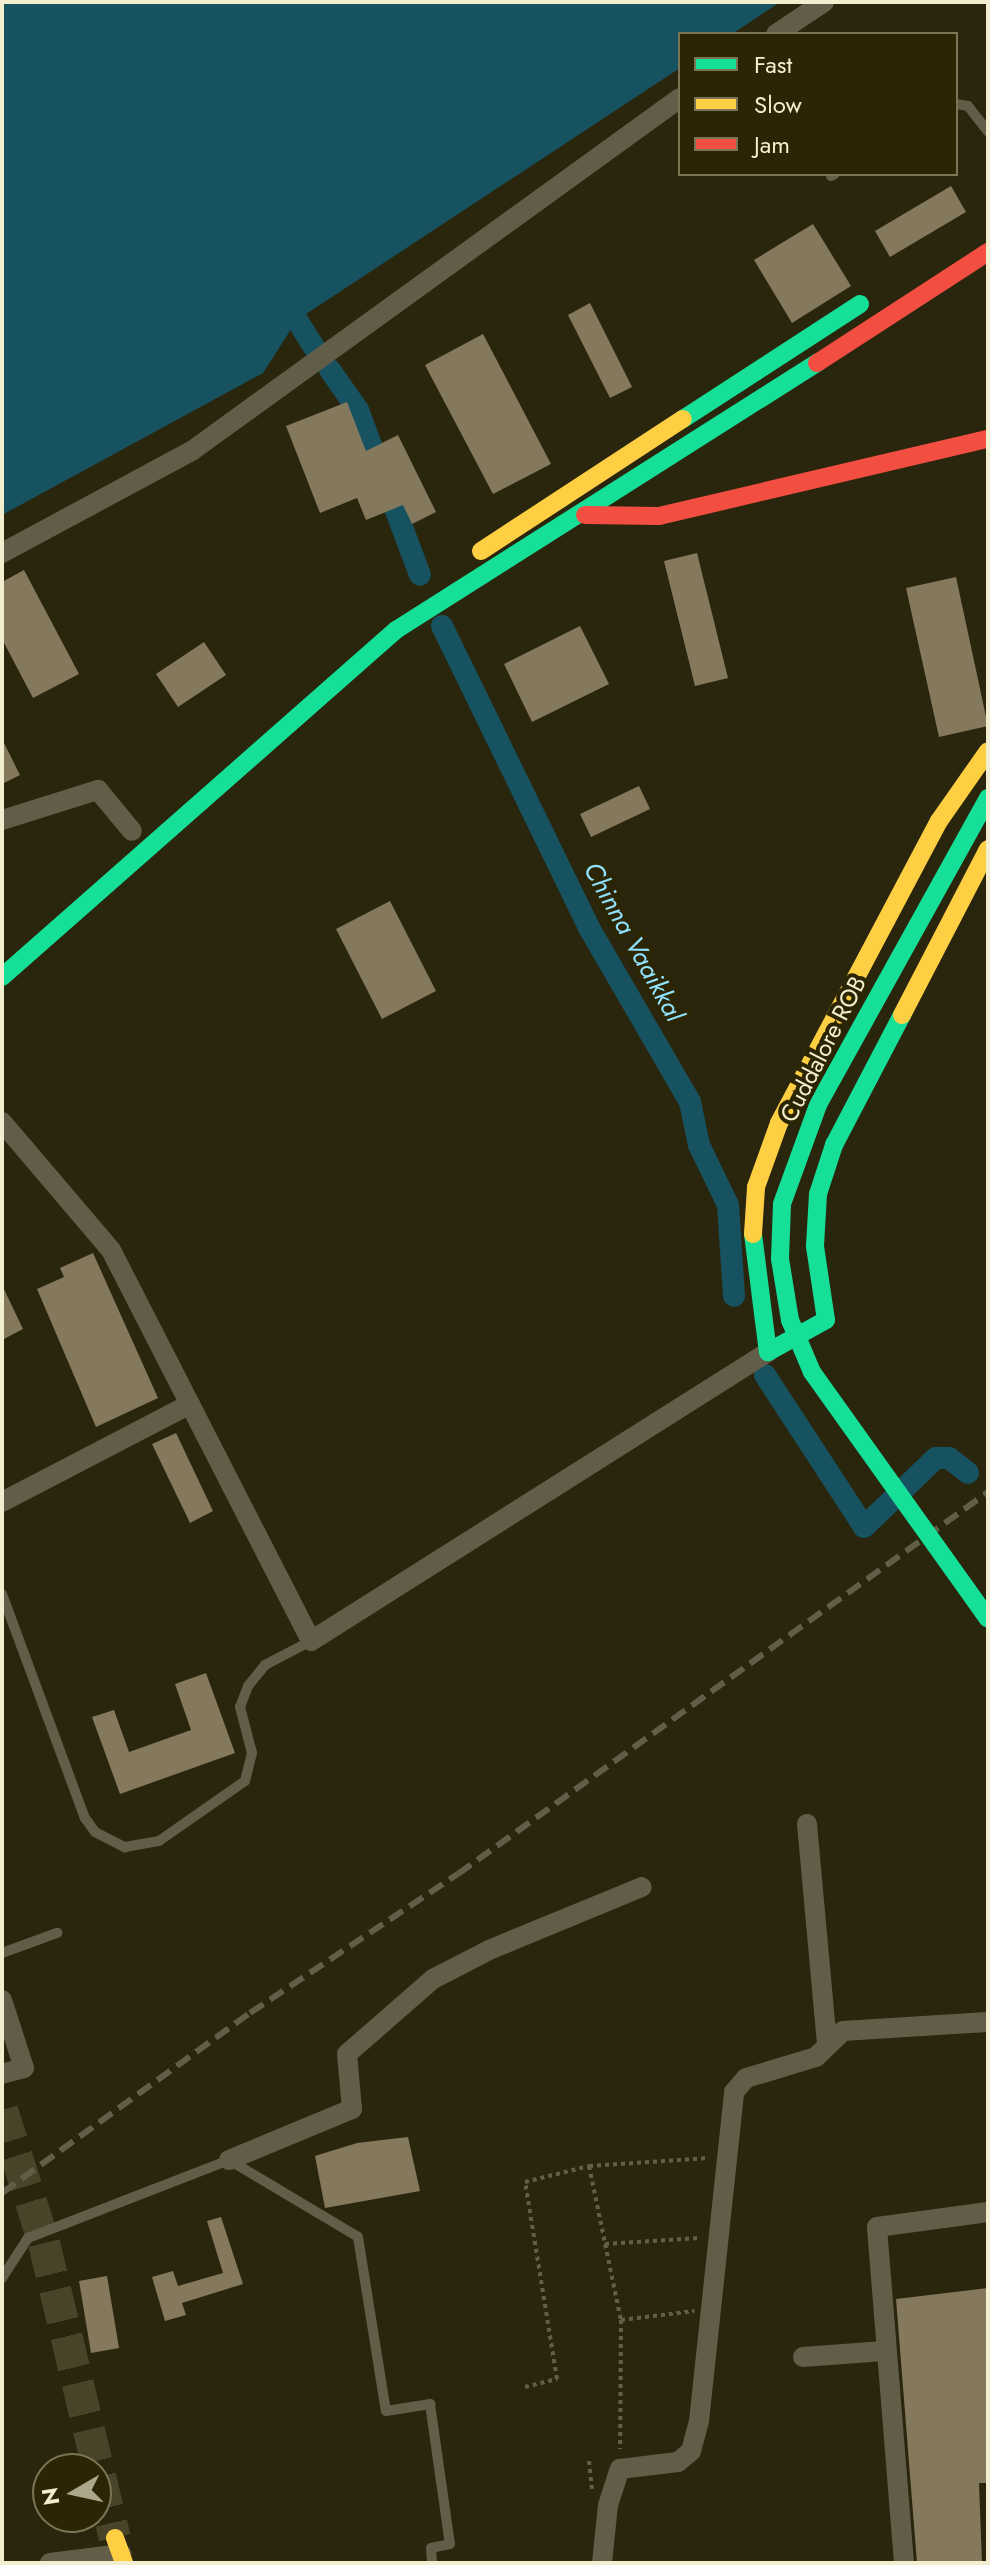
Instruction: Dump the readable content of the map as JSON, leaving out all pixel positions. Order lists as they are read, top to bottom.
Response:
{
  "streets": {
    "main road": ["Cuddalore ROB"]
  },
  "water": ["Chinna Vaaikkal"],
  "legend": ["Fast", "Slow", "Jam"],
  "north": "left"
}
